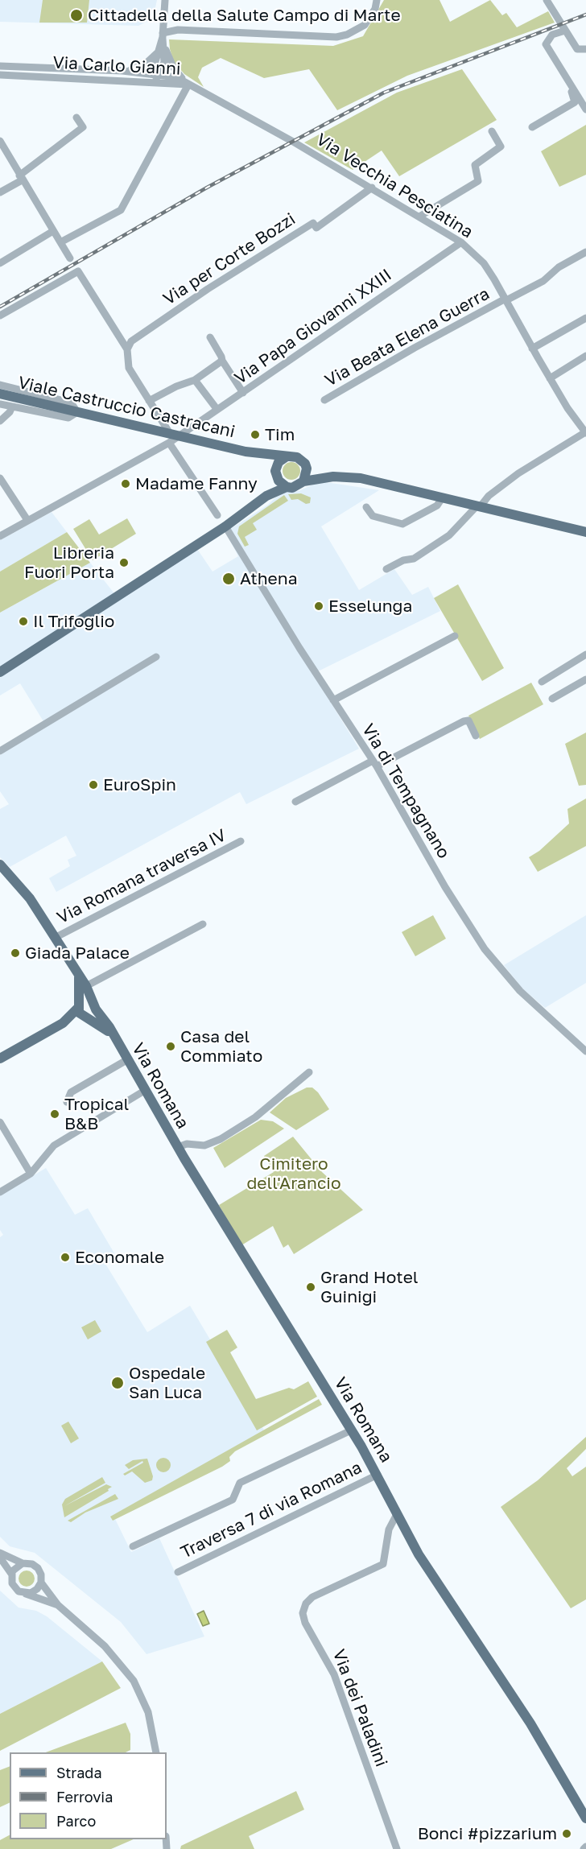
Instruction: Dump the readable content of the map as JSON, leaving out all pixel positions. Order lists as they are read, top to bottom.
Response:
{
  "streets": {
    "main road": ["Viale Castruccio Castracani", "Via Romana"],
    "street": [
      "Via Carlo Gianni",
      "Via Vecchia Pesciatina",
      "Via per Corte Bozzi",
      "Via Papa Giovanni XXIII",
      "Via Beata Elena Guerra",
      "Via di Tempagnano",
      "Via Romana traversa IV",
      "Traversa 7 di via Romana",
      "Via dei Paladini"
    ]
  },
  "crossings": [
    ["Via Carlo Gianni", "Via Vecchia Pesciatina"],
    ["Via Vecchia Pesciatina", "Via per Corte Bozzi"],
    ["Via Vecchia Pesciatina", "Via Papa Giovanni XXIII"],
    ["Via Vecchia Pesciatina", "Via Beata Elena Guerra"],
    ["Via Papa Giovanni XXIII", "Viale Castruccio Castracani"],
    ["Via Romana traversa IV", "Via Romana"],
    ["Via Romana", "Traversa 7 di via Romana"],
    ["Via Romana", "Via dei Paladini"]
  ],
  "parks": ["Cimitero dell'Arancio"],
  "places": [
    "Cittadella della Salute Campo di Marte",
    "Tim",
    "Madame Fanny",
    "Libreria Fuori Porta",
    "Athena",
    "Esselunga",
    "Il Trifoglio",
    "EuroSpin",
    "Giada Palace",
    "Casa del Commiato",
    "Tropical B&B",
    "Economale",
    "Grand Hotel Guinigi",
    "Ospedale San Luca",
    "Bonci #pizzarium"
  ],
  "legend": ["Strada", "Ferrovia", "Parco"]
}
